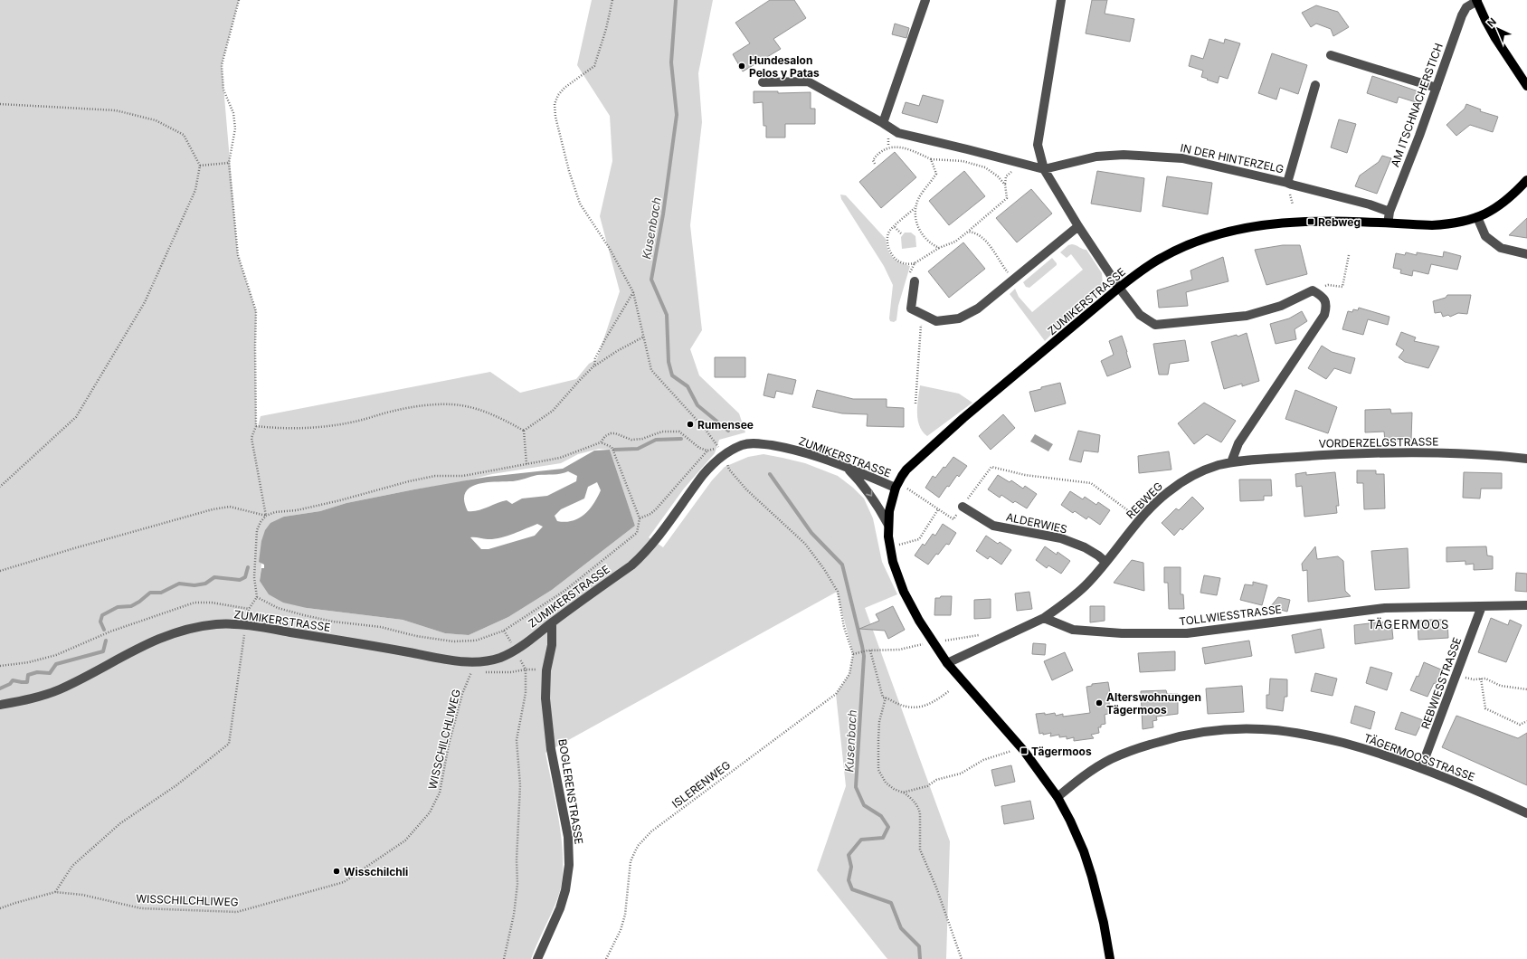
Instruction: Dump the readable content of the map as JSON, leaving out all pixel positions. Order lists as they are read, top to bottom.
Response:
{
  "streets": {
    "main road": ["ZUMIKERSTRASSE"],
    "street": [
      "AM ITSCHNACHERSTICH",
      "IN DER HINTERZELG",
      "VORDERZELGSTRASSE",
      "REBWEG",
      "ALDERWIES",
      "TOLLWIESSTRASSE",
      "REBWIESSTRASSE",
      "TÄGERMOOSSTRASSE",
      "BOGLERENSTRASSE"
    ],
    "path": ["WISSCHILCHLIWEG", "ISLERENWEG"]
  },
  "crossings": [
    ["AM ITSCHNACHERSTICH", "ZUMIKERSTRASSE"],
    ["ZUMIKERSTRASSE", "WISSCHILCHLIWEG"],
    ["ZUMIKERSTRASSE", "BOGLERENSTRASSE"],
    ["VORDERZELGSTRASSE", "REBWEG"],
    ["REBWEG", "ALDERWIES"],
    ["REBWEG", "TOLLWIESSTRASSE"],
    ["TOLLWIESSTRASSE", "REBWIESSTRASSE"],
    ["REBWIESSTRASSE", "TÄGERMOOSSTRASSE"]
  ],
  "districts": ["TÄGERMOOS"],
  "water": ["Kusenbach"],
  "places": {
    "other": [
      "Hundesalon Pelos y Patas",
      "Rumensee",
      "Alterswohnungen Tägermoos",
      "Wisschilchli"
    ],
    "transit": ["Rebweg", "Tägermoos"]
  },
  "north": "top left"
}
